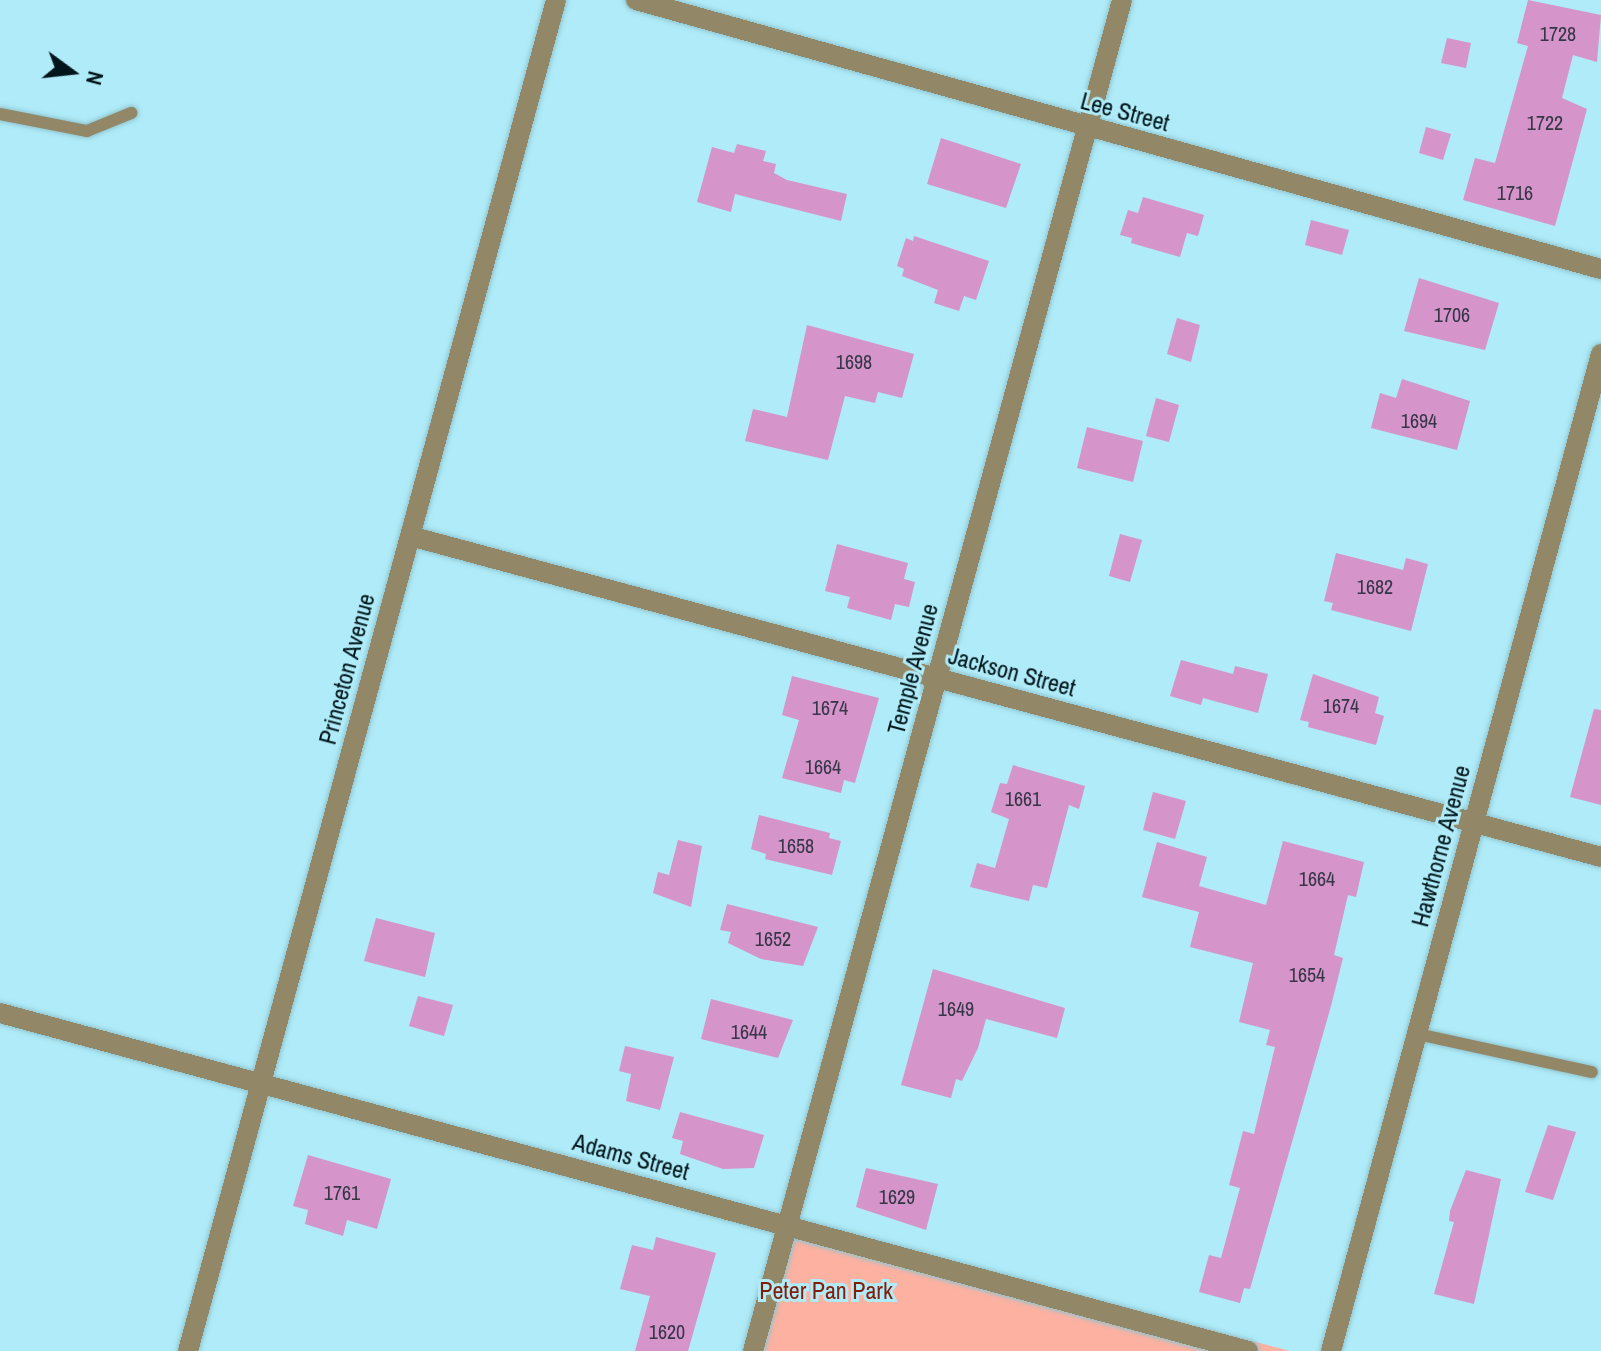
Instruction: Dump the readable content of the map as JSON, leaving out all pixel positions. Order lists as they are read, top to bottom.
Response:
{
  "streets": {
    "street": [
      "Lee Street",
      "Princeton Avenue",
      "Temple Avenue",
      "Jackson Street",
      "Hawthorne Avenue",
      "Adams Street"
    ]
  },
  "crossings": [
    ["Lee Street", "Temple Avenue"],
    ["Princeton Avenue", "Jackson Street"],
    ["Princeton Avenue", "Adams Street"],
    ["Temple Avenue", "Jackson Street"],
    ["Temple Avenue", "Adams Street"],
    ["Jackson Street", "Hawthorne Avenue"]
  ],
  "parks": ["Peter Pan Park"],
  "house_numbers": [
    "1728",
    "1722",
    "1716",
    "1706",
    "1698",
    "1694",
    "1682",
    "1674",
    "1674",
    "1664",
    "1661",
    "1658",
    "1664",
    "1652",
    "1654",
    "1649",
    "1644",
    "1761",
    "1629",
    "1620"
  ],
  "north": "right"
}
